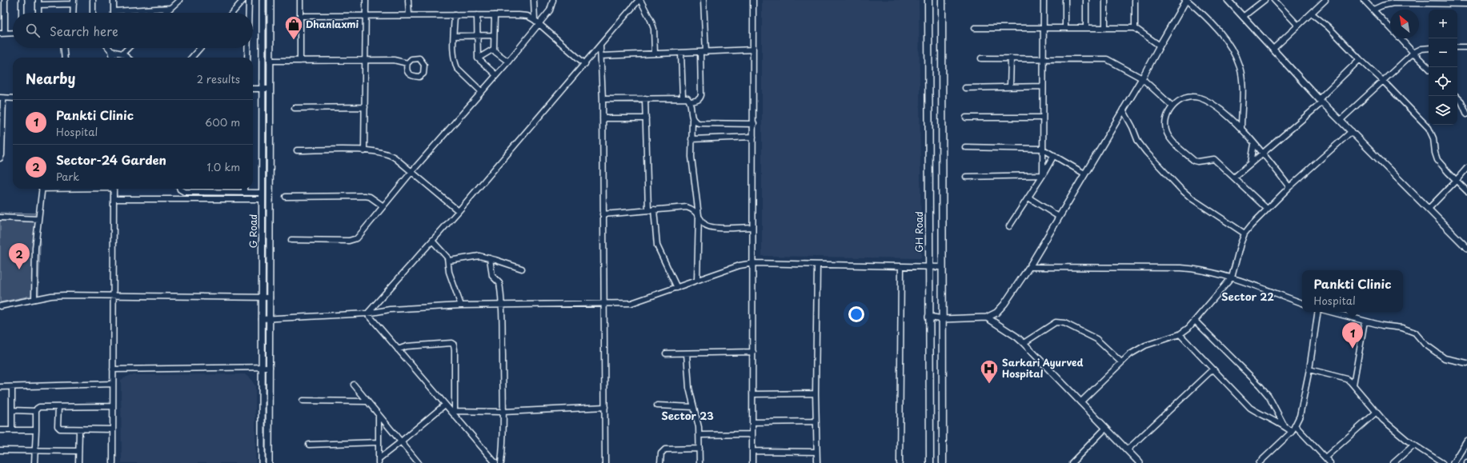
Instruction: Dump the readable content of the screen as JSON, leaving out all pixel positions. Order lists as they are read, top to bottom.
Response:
{
  "streets": {
    "main road": ["GH Road"],
    "street": ["G Road"]
  },
  "districts": ["Sector 22", "Sector 23"],
  "places": {
    "shop": ["Dhanlaxmi"],
    "hospital": ["Sarkari Ayurved Hospital"]
  },
  "north": "top left",
  "page": {
    "map_buttons": ["+", "−"],
    "search": "Search here",
    "heading": ["Nearby", "2 results"],
    "list": [
      {
        "mark": "1",
        "name": "Pankti Clinic",
        "note": "Hospital",
        "value": "600 m"
      },
      {
        "mark": "2",
        "name": "Sector-24 Garden",
        "note": "Park",
        "value": "1.0 km"
      }
    ],
    "pins": ["2", "1"],
    "popup": ["Pankti Clinic", "Hospital"]
  }
}
